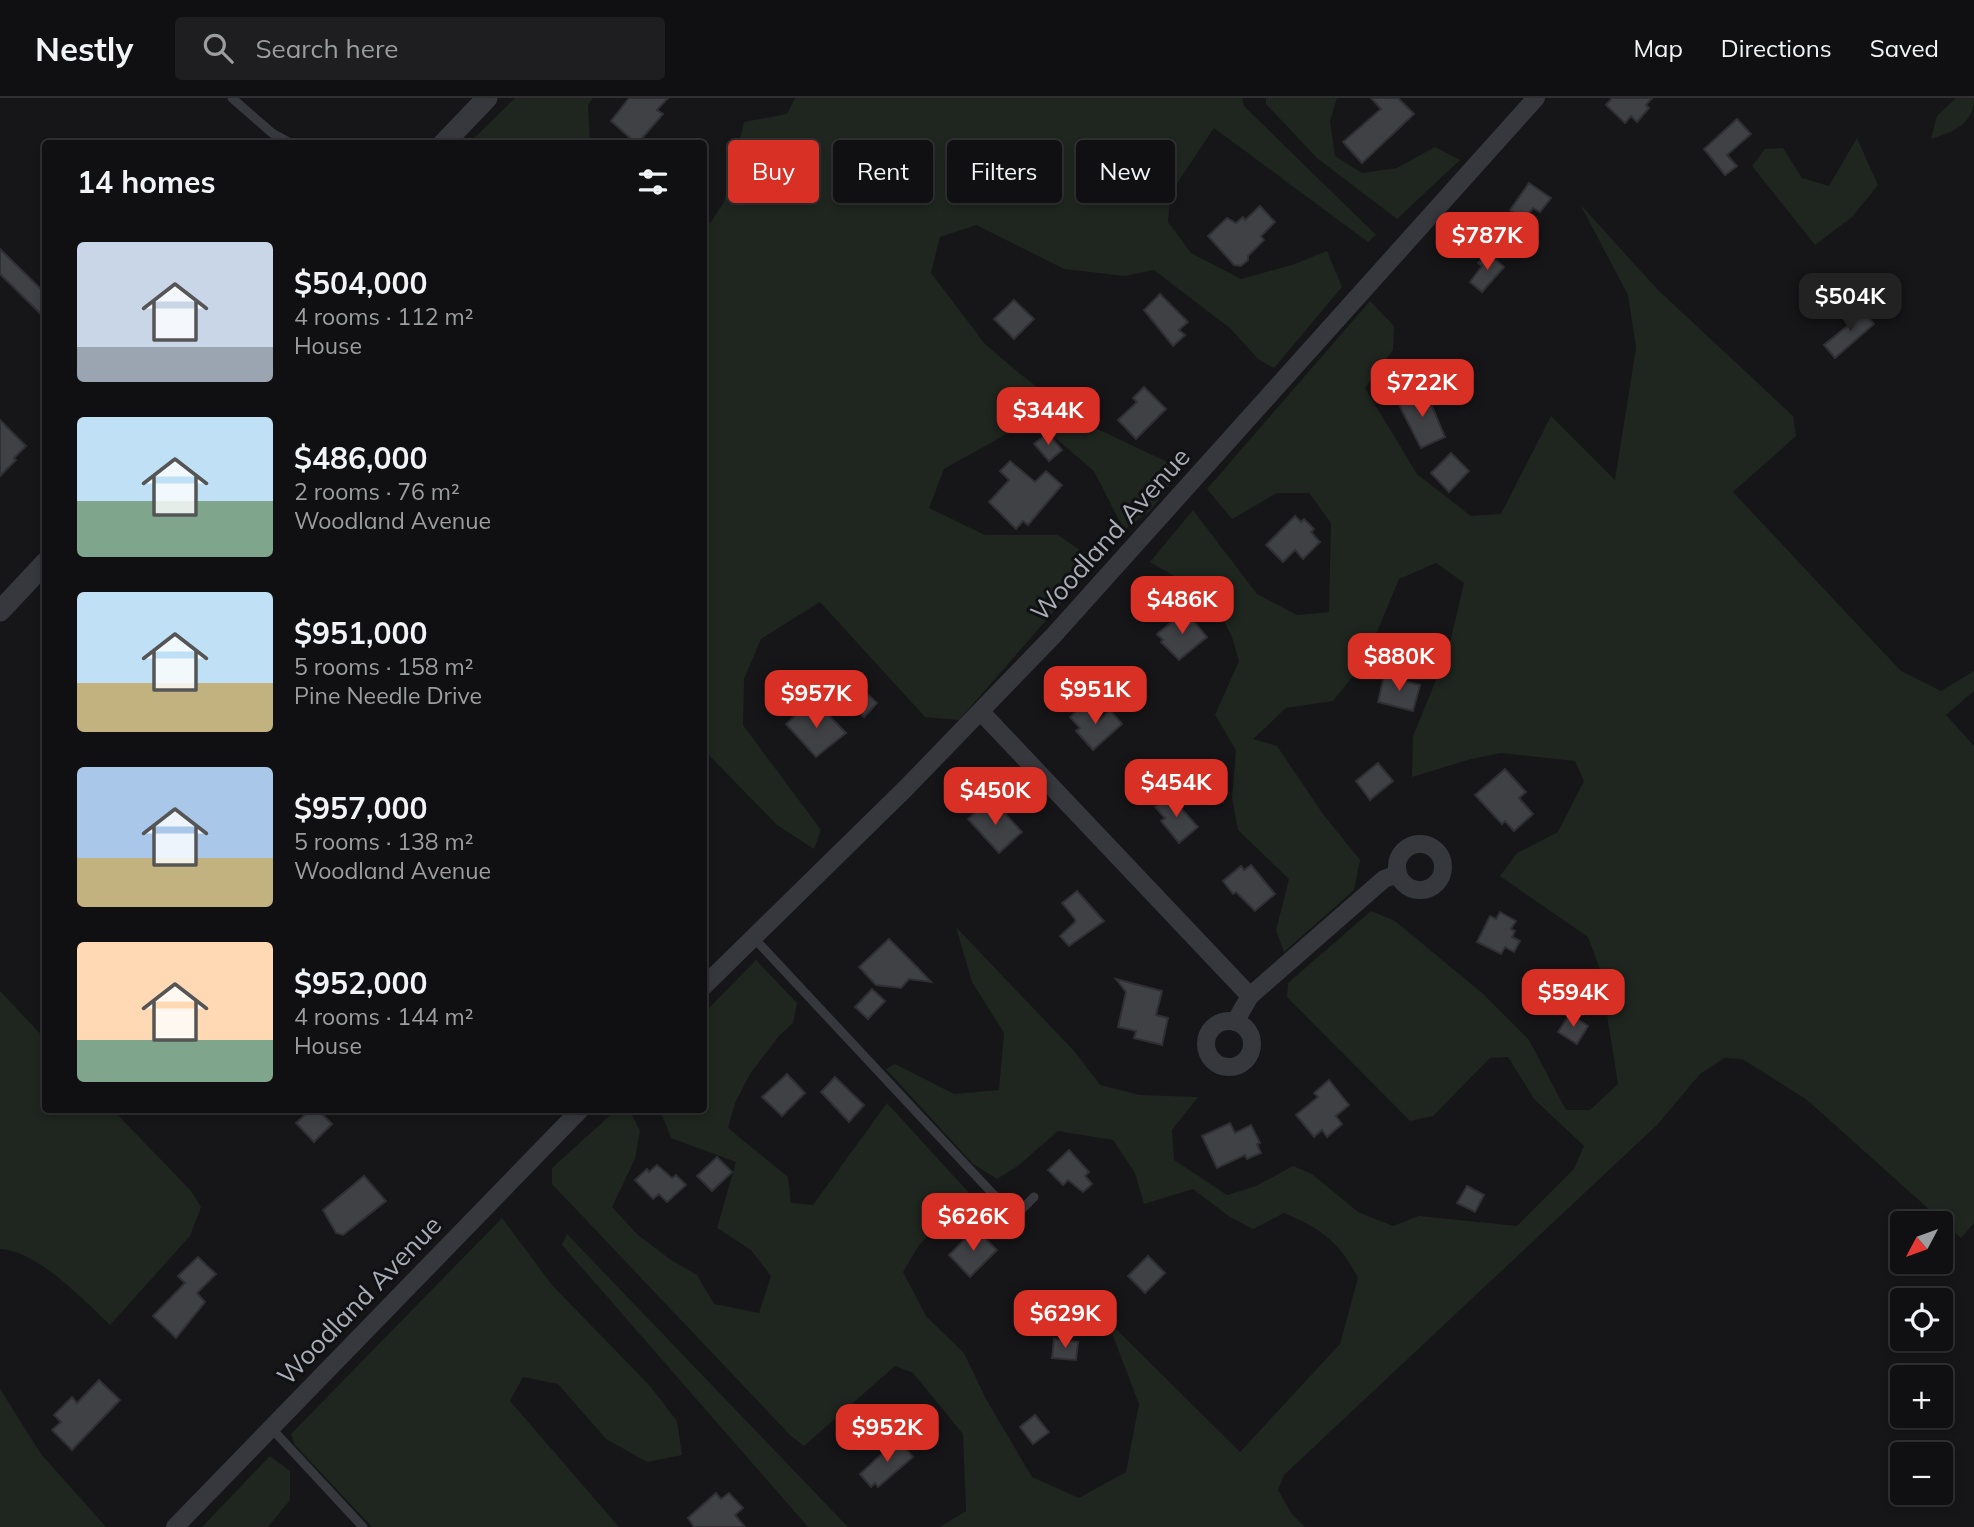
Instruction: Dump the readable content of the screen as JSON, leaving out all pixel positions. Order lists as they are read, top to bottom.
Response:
{
  "streets": {
    "street": ["Woodland Avenue"]
  },
  "north": "bottom left",
  "page": {
    "header": "Nestly",
    "search": "Search here",
    "nav": ["Map", "Directions", "Saved"],
    "chip": [
      "Buy",
      "Rent",
      "Filters",
      "New"
    ],
    "heading": "14 homes",
    "price": [
      "$787K",
      "$504K",
      "$722K",
      "$344K",
      "$486K",
      "$880K",
      "$951K",
      "$957K",
      "$454K",
      "$450K",
      "$594K",
      "$626K",
      "$629K",
      "$952K"
    ],
    "list": [
      {
        "name": "$504,000",
        "note": "4 rooms · 112 m² · House"
      },
      {
        "name": "$486,000",
        "note": "2 rooms · 76 m² · Woodland Avenue"
      },
      {
        "name": "$951,000",
        "note": "5 rooms · 158 m² · Pine Needle Drive"
      },
      {
        "name": "$957,000",
        "note": "5 rooms · 138 m² · Woodland Avenue"
      },
      {
        "name": "$952,000",
        "note": "4 rooms · 144 m² · House"
      }
    ],
    "map_buttons": ["+", "−"]
  }
}
